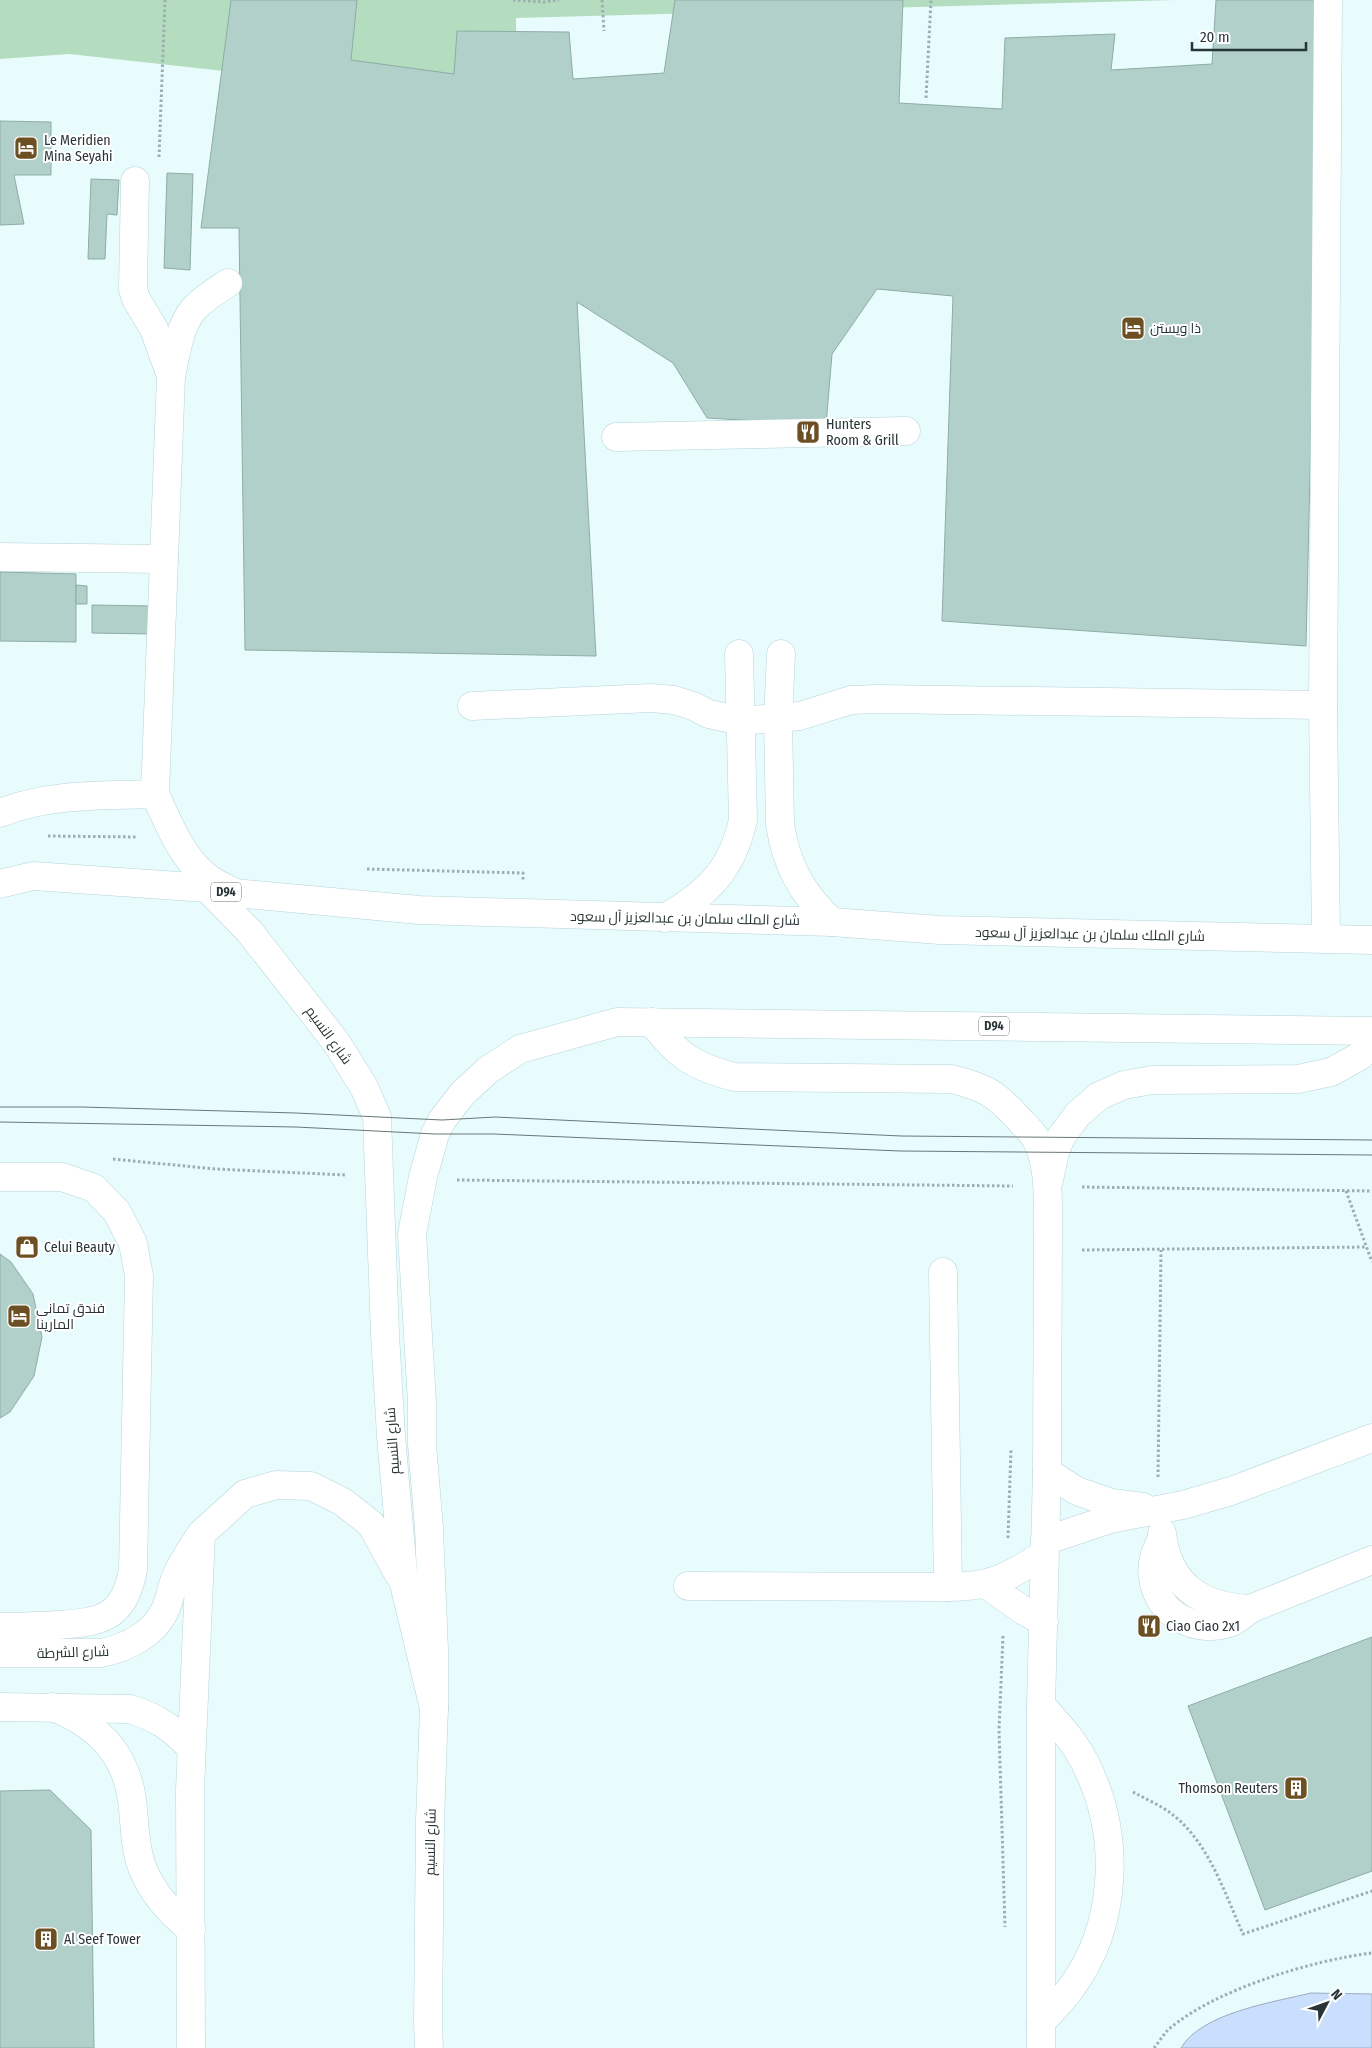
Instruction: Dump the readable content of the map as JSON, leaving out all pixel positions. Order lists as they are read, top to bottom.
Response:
{
  "streets": {
    "main road": [
      "D94",
      "شارع الملك سلمان بن عبدالعزيز آل سعود",
      "شارع النسيم",
      "شارع الشرطة"
    ]
  },
  "crossings": [
    ["شارع الملك سلمان بن عبدالعزيز آل سعود", "شارع النسيم"],
    ["شارع النسيم", "شارع الشرطة"]
  ],
  "places": {
    "hotel": ["Le Meridien Mina Seyahi", "ذا ويستن", "فندق تماني المارينا"],
    "restaurant": ["Hunters Room & Grill", "Ciao Ciao 2x1"],
    "shop": ["Celui Beauty"],
    "building": ["Thomson Reuters", "Al Seef Tower"]
  },
  "scale_bar": "20 m",
  "north": "top right"
}
